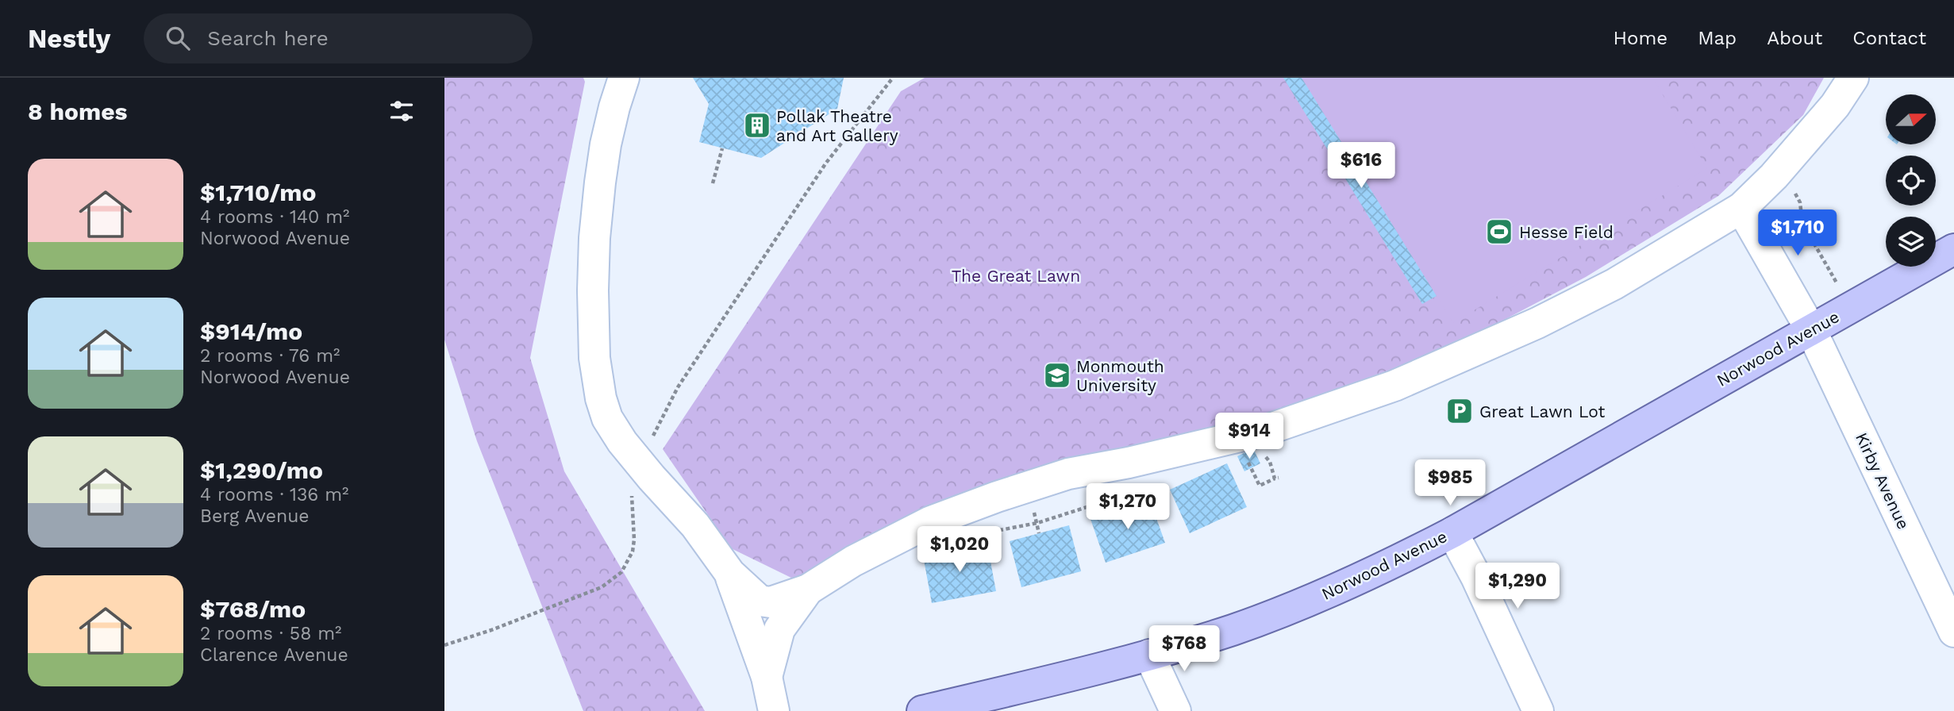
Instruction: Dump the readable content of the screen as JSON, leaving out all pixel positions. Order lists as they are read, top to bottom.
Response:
{
  "streets": {
    "main road": ["Norwood Avenue"],
    "street": ["Kirby Avenue"]
  },
  "crossings": [
    ["Norwood Avenue", "Kirby Avenue"]
  ],
  "parks": ["The Great Lawn"],
  "places": {
    "building": ["Pollak Theatre and Art Gallery"],
    "sports": ["Hesse Field"],
    "school or university": ["Monmouth University"],
    "parking": ["Great Lawn Lot"]
  },
  "north": "right",
  "page": {
    "header": "Nestly",
    "search": "Search here",
    "nav": [
      "Home",
      "Map",
      "About",
      "Contact"
    ],
    "heading": "8 homes",
    "price": [
      "$616",
      "$1,710",
      "$914",
      "$985",
      "$1,270",
      "$1,020",
      "$1,290",
      "$768"
    ],
    "list": [
      {
        "name": "$1,710/mo",
        "note": "4 rooms · 140 m² · Norwood Avenue"
      },
      {
        "name": "$914/mo",
        "note": "2 rooms · 76 m² · Norwood Avenue"
      },
      {
        "name": "$1,290/mo",
        "note": "4 rooms · 136 m² · Berg Avenue"
      },
      {
        "name": "$768/mo",
        "note": "2 rooms · 58 m² · Clarence Avenue"
      }
    ]
  }
}
